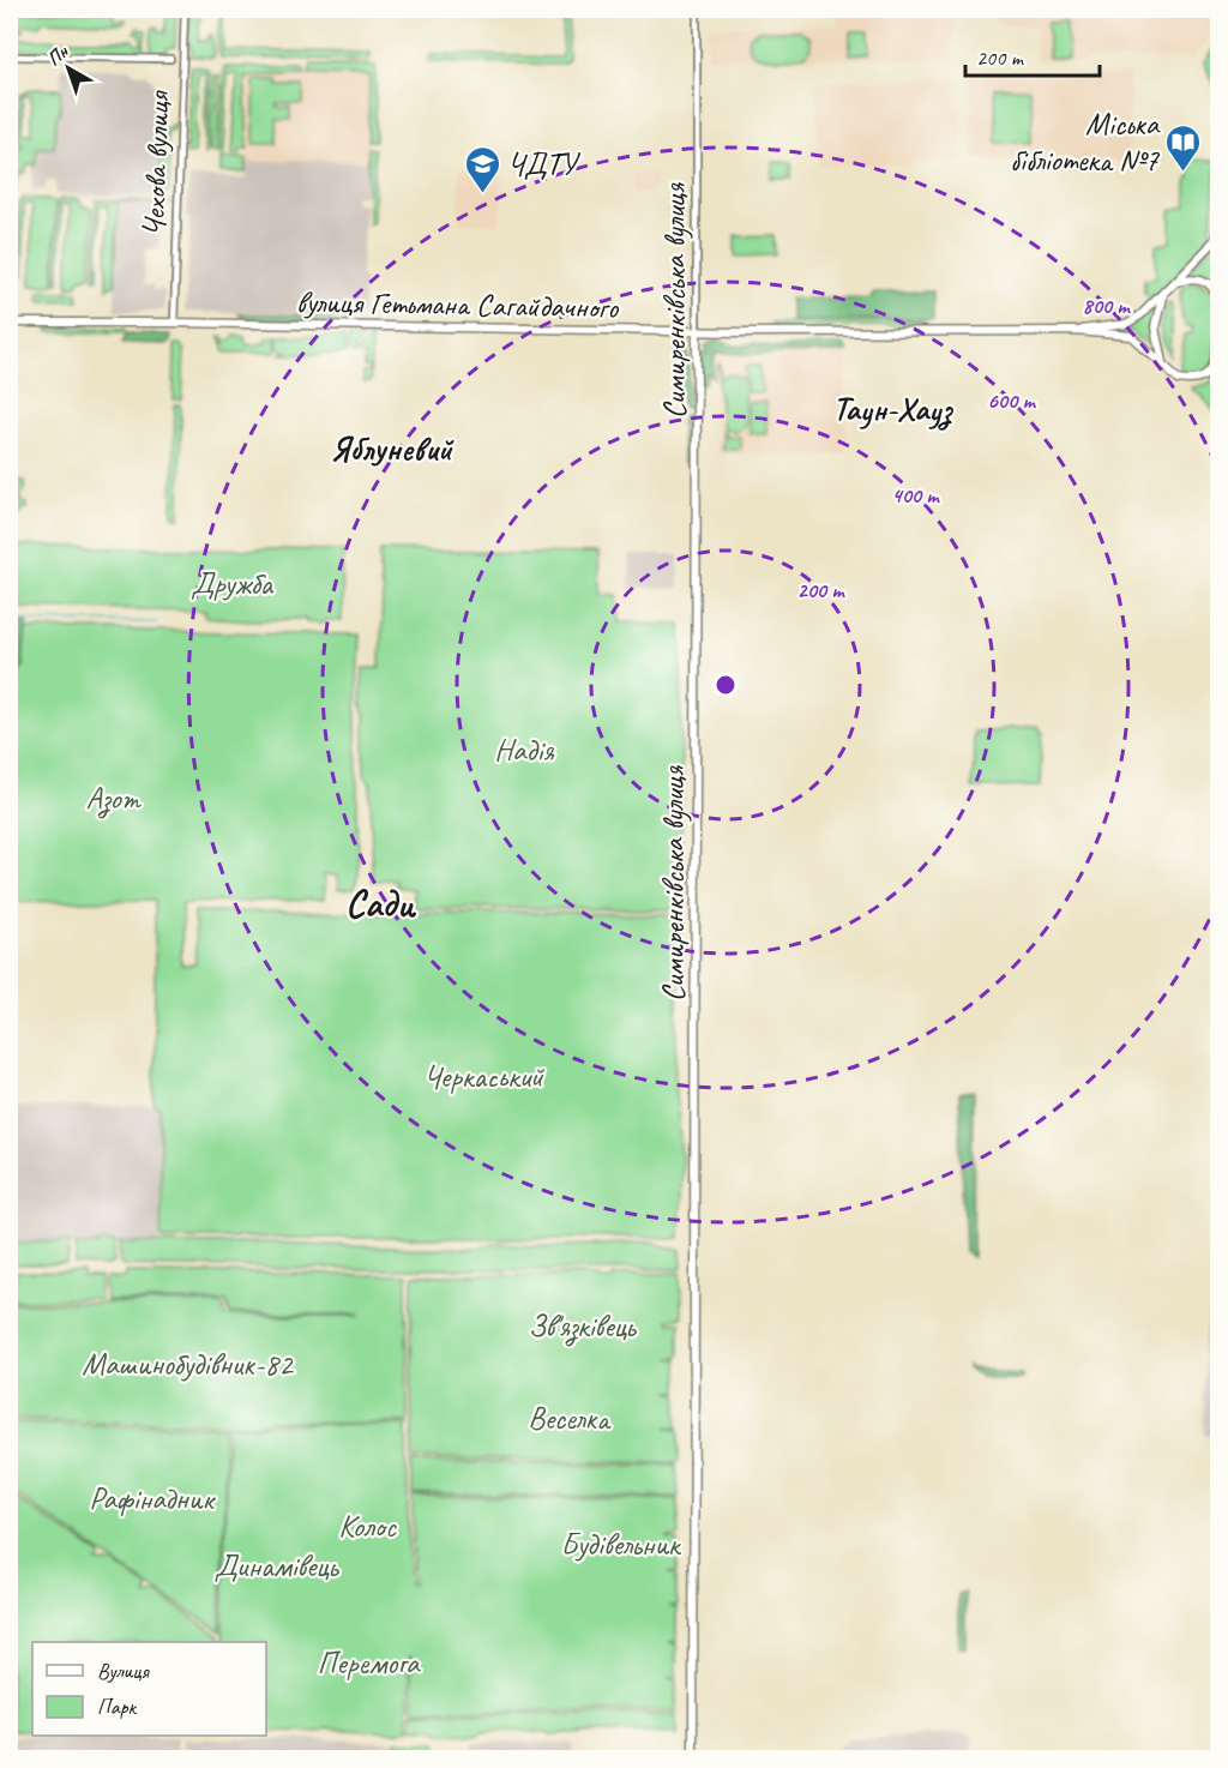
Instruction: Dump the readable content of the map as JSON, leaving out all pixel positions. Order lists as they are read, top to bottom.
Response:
{
  "streets": {
    "main road": ["Симиренківська вулиця", "вулиця Гетьмана Сагайдачного"],
    "street": ["Чехова вулиця"]
  },
  "crossings": [
    ["Чехова вулиця", "вулиця Гетьмана Сагайдачного"],
    ["Симиренківська вулиця", "вулиця Гетьмана Сагайдачного"]
  ],
  "districts": ["Таун-Хауз", "Яблуневий", "Сади"],
  "parks": [
    "Дружба",
    "Надія",
    "Азот",
    "Черкаський",
    "Зв'язківець",
    "Машинобудівник-82",
    "Веселка",
    "Рафінадник",
    "Колос",
    "Будівельник",
    "Динамівець",
    "Перемога"
  ],
  "places": {
    "library": ["Міська бібліотека №7"],
    "school or university": ["ЧДТУ"]
  },
  "legend": ["Вулиця", "Парк"],
  "scale_bar": "200 m",
  "north": "top left",
  "rings": [
    "800 m",
    "600 m",
    "400 m",
    "200 m"
  ]
}
